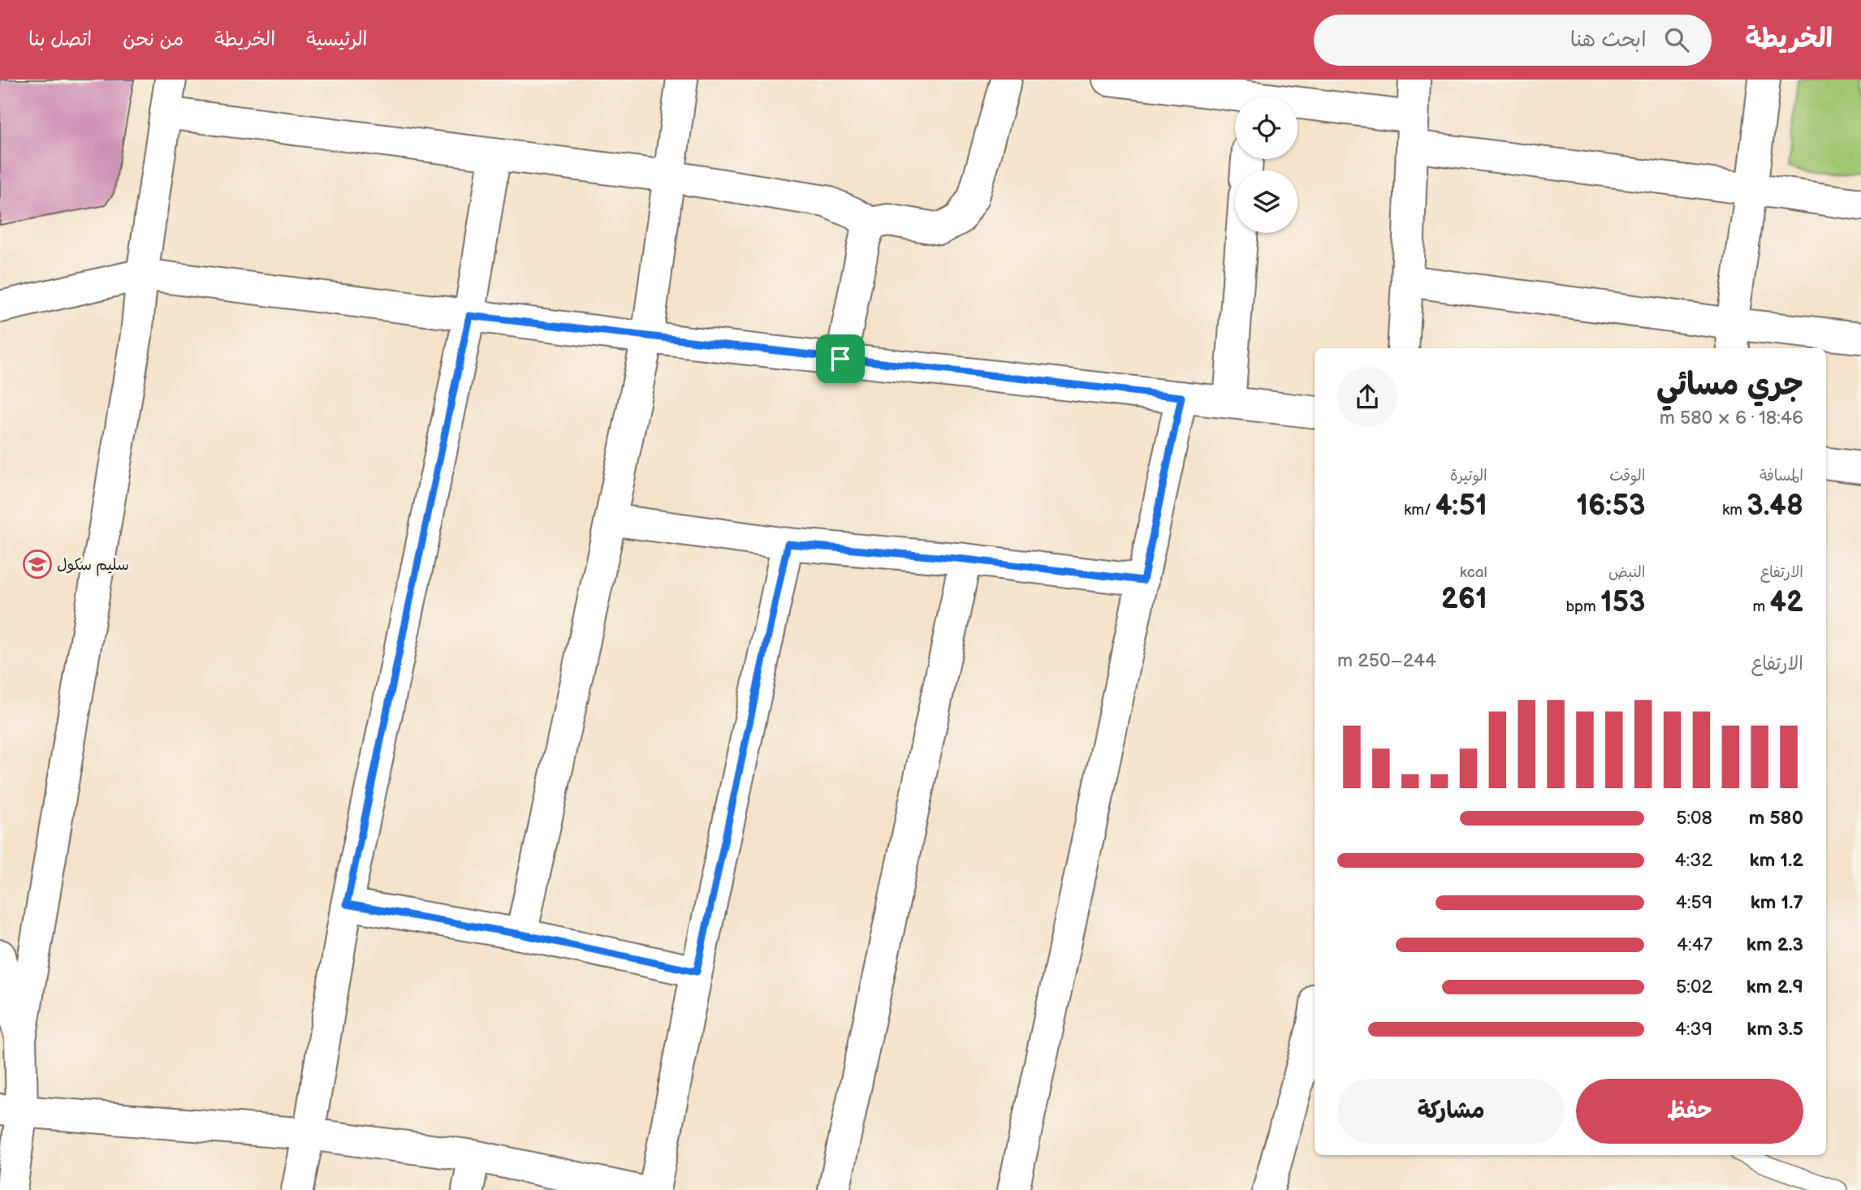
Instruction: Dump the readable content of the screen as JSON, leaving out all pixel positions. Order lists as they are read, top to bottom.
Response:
{
  "places": {
    "school or university": ["سليم سكول"]
  },
  "page": {
    "header": "الخريطة",
    "search": "ابحث هنا",
    "nav": [
      "الرئيسية",
      "الخريطة",
      "من نحن",
      "اتصل بنا"
    ],
    "heading": ["جري مسائي", "18:46 · 6 × 580 m"],
    "stats": [
      ["المسافة", "3.48 km"],
      ["الوقت", "16:53"],
      ["الوتيرة", "4:51 /km"],
      ["الارتفاع", "42 m"],
      ["النبض", "153 bpm"],
      ["kcal", "261"]
    ],
    "chart": ["الارتفاع", "244–250 m"],
    "list": [
      {
        "name": "580 m",
        "note": "5:08"
      },
      {
        "name": "1.2 km",
        "note": "4:32"
      },
      {
        "name": "1.7 km",
        "note": "4:59"
      },
      {
        "name": "2.3 km",
        "note": "4:47"
      },
      {
        "name": "2.9 km",
        "note": "5:02"
      },
      {
        "name": "3.5 km",
        "note": "4:39"
      }
    ],
    "buttons": ["حفظ", "مشاركة"]
  }
}
